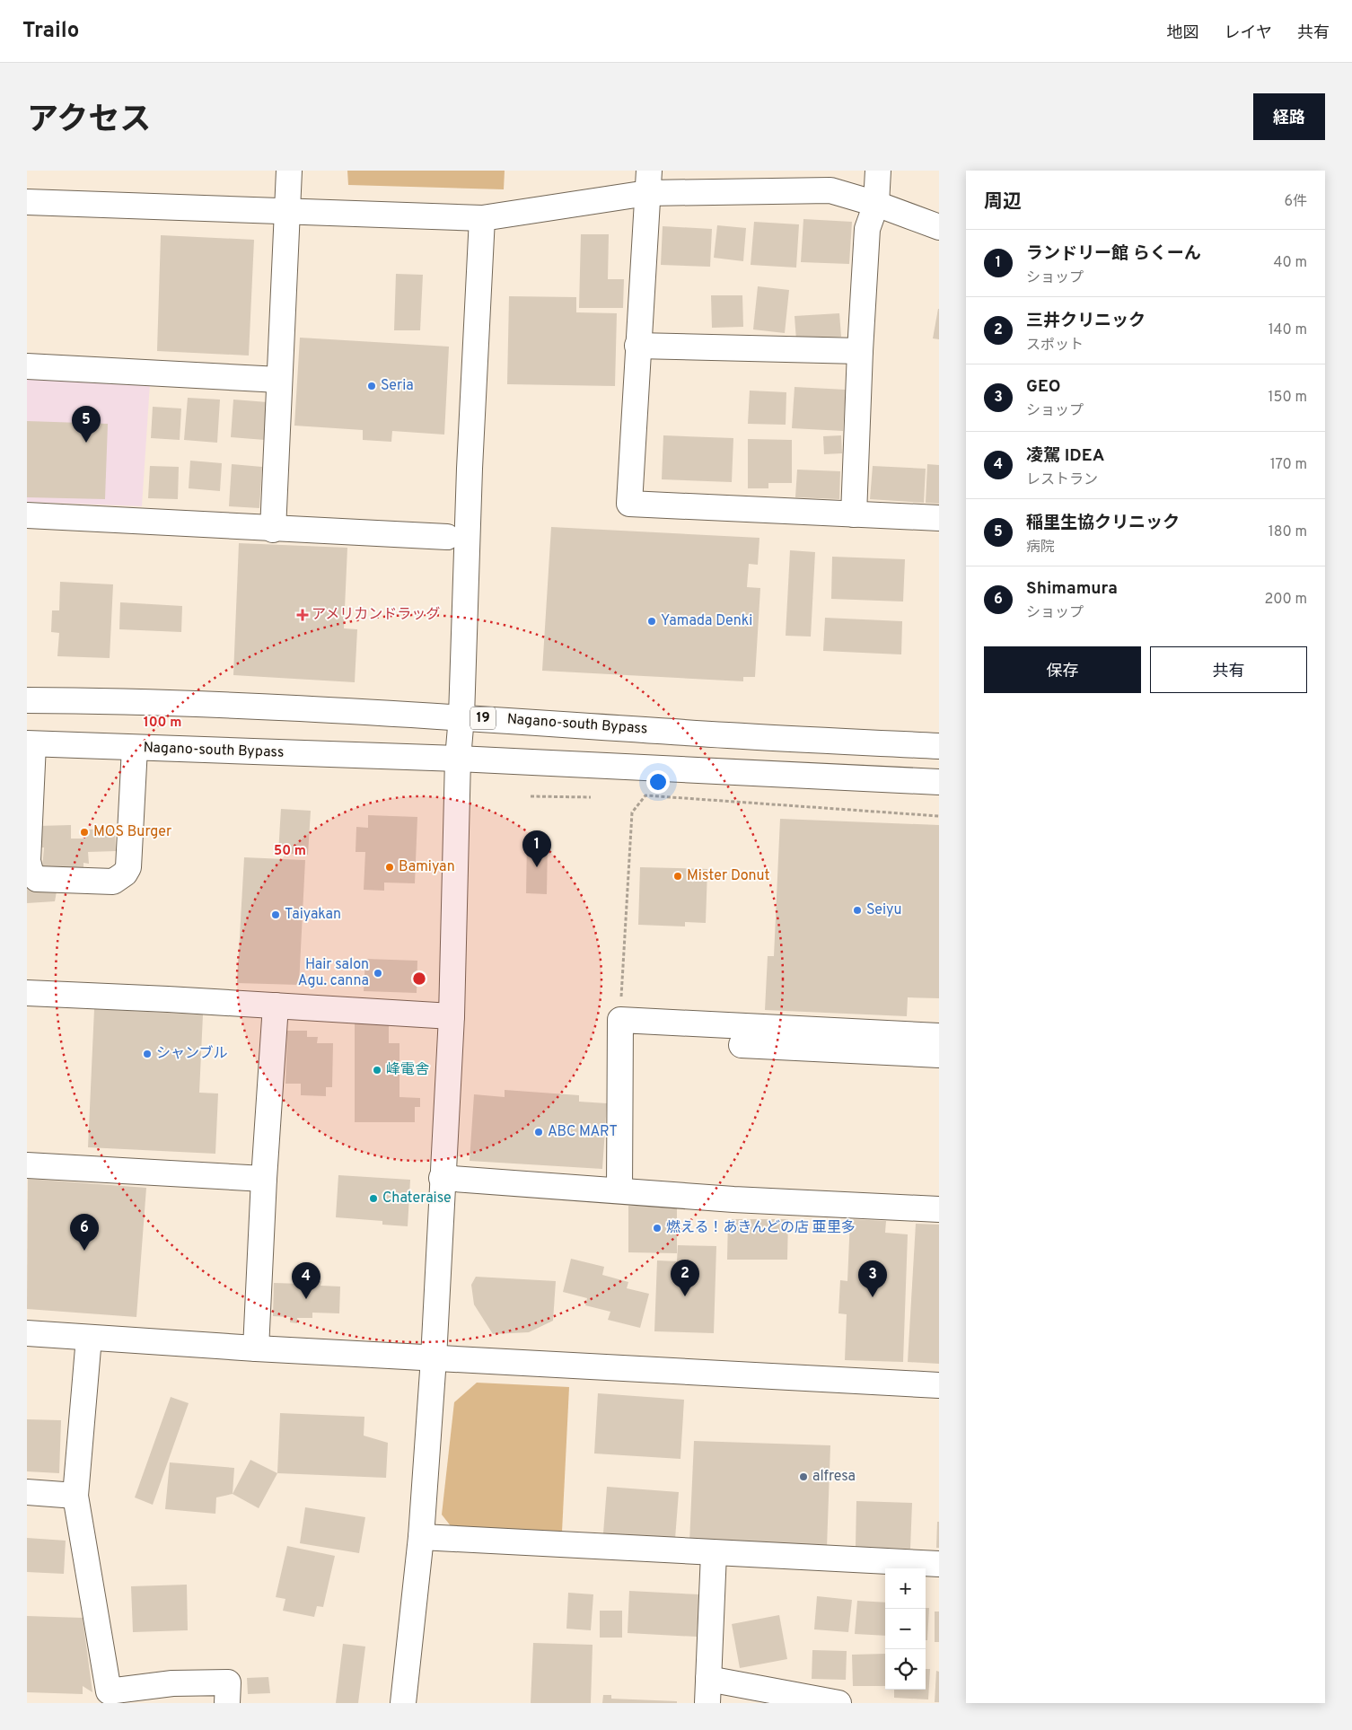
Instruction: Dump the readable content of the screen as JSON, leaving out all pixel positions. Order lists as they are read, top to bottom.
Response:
{
  "streets": {
    "main road": ["19", "Nagano-south Bypass"]
  },
  "places": {
    "other": [
      "Seria",
      "Yamada Denki",
      "MOS Burger",
      "Bamiyan",
      "Mister Donut",
      "Seiyu",
      "Taiyakan",
      "Hair salon Agu. canna",
      "シャンブル",
      "峰電舎",
      "ABC MART",
      "Chateraise",
      "燃える！あきんどの店 亜里多",
      "alfresa"
    ],
    "health": ["アメリカンドラッグ"]
  },
  "page": {
    "header": "Trailo",
    "nav": ["地図", "レイヤ", "共有"],
    "title": "アクセス",
    "buttons": [
      "経路",
      ["保存", "共有"]
    ],
    "heading": ["周辺", "6件"],
    "list": [
      {
        "mark": "1",
        "name": "ランドリー館 らくーん",
        "note": "ショップ",
        "value": "40 m"
      },
      {
        "mark": "2",
        "name": "三井クリニック",
        "note": "スポット",
        "value": "140 m"
      },
      {
        "mark": "3",
        "name": "GEO",
        "note": "ショップ",
        "value": "150 m"
      },
      {
        "mark": "4",
        "name": "凌駕 IDEA",
        "note": "レストラン",
        "value": "170 m"
      },
      {
        "mark": "5",
        "name": "稲里生協クリニック",
        "note": "病院",
        "value": "180 m"
      },
      {
        "mark": "6",
        "name": "Shimamura",
        "note": "ショップ",
        "value": "200 m"
      }
    ],
    "pins": [
      "5",
      "1",
      "6",
      "2",
      "3",
      "4"
    ],
    "map_buttons": ["+", "−"]
  },
  "rings": ["100 m", "50 m"]
}
